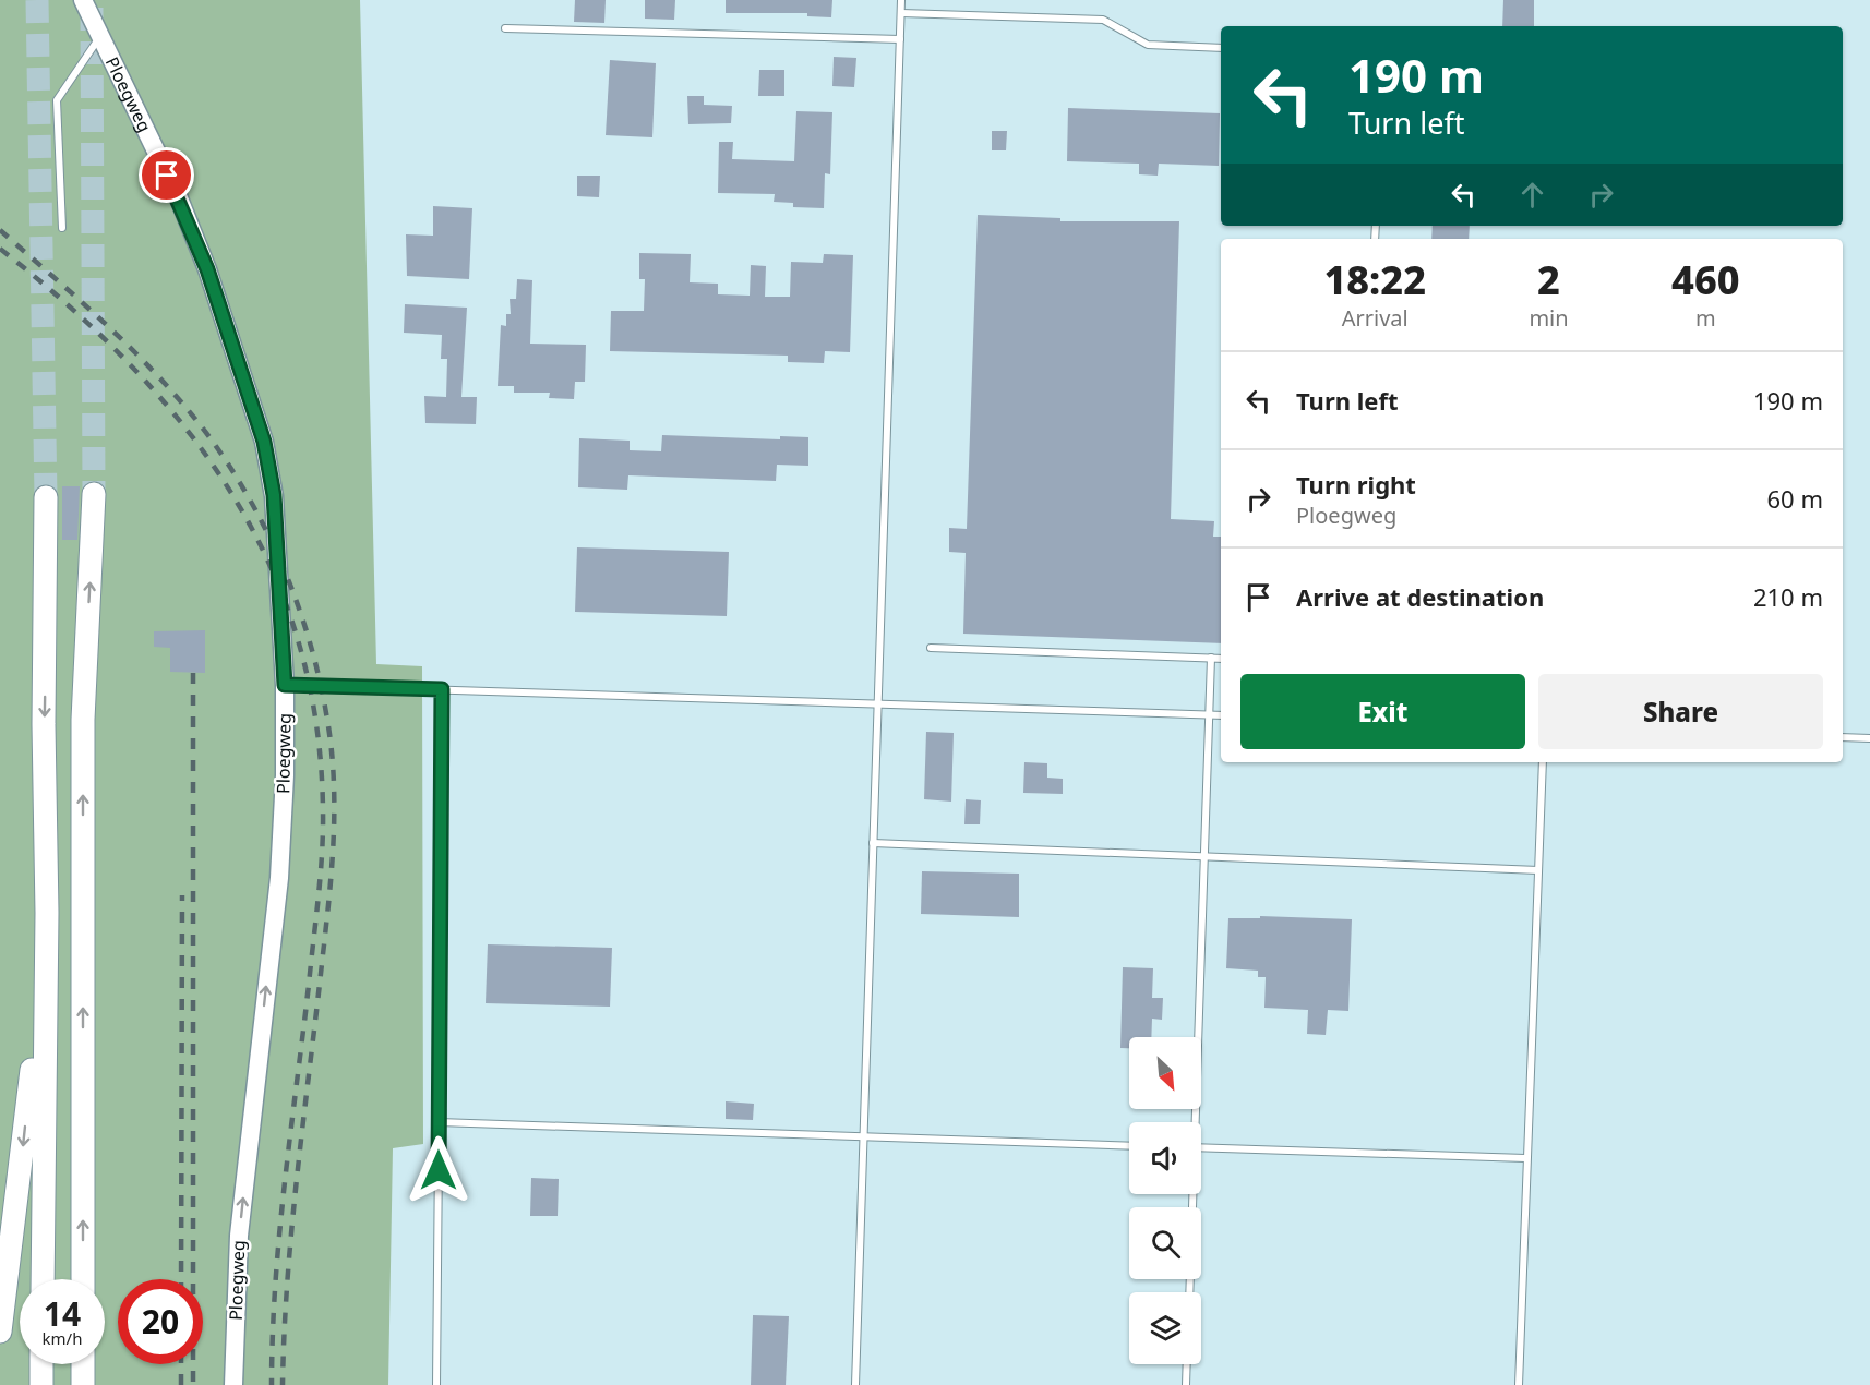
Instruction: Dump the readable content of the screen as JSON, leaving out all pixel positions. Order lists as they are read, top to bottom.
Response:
{
  "streets": {
    "street": ["Ploegweg"]
  },
  "one_way": ["Ploegweg"],
  "north": "bottom right",
  "page": {
    "turn": ["190 m", "Turn left"],
    "eta": [
      "18:22",
      "Arrival",
      "2",
      "min",
      "460",
      "m"
    ],
    "list": [
      {
        "name": "Turn left",
        "value": "190 m"
      },
      {
        "name": "Turn right",
        "note": "Ploegweg",
        "value": "60 m"
      },
      {
        "name": "Arrive at destination",
        "value": "210 m"
      }
    ],
    "buttons": ["Exit", "Share"],
    "speed": "14 km/h",
    "limit": "20"
  }
}
